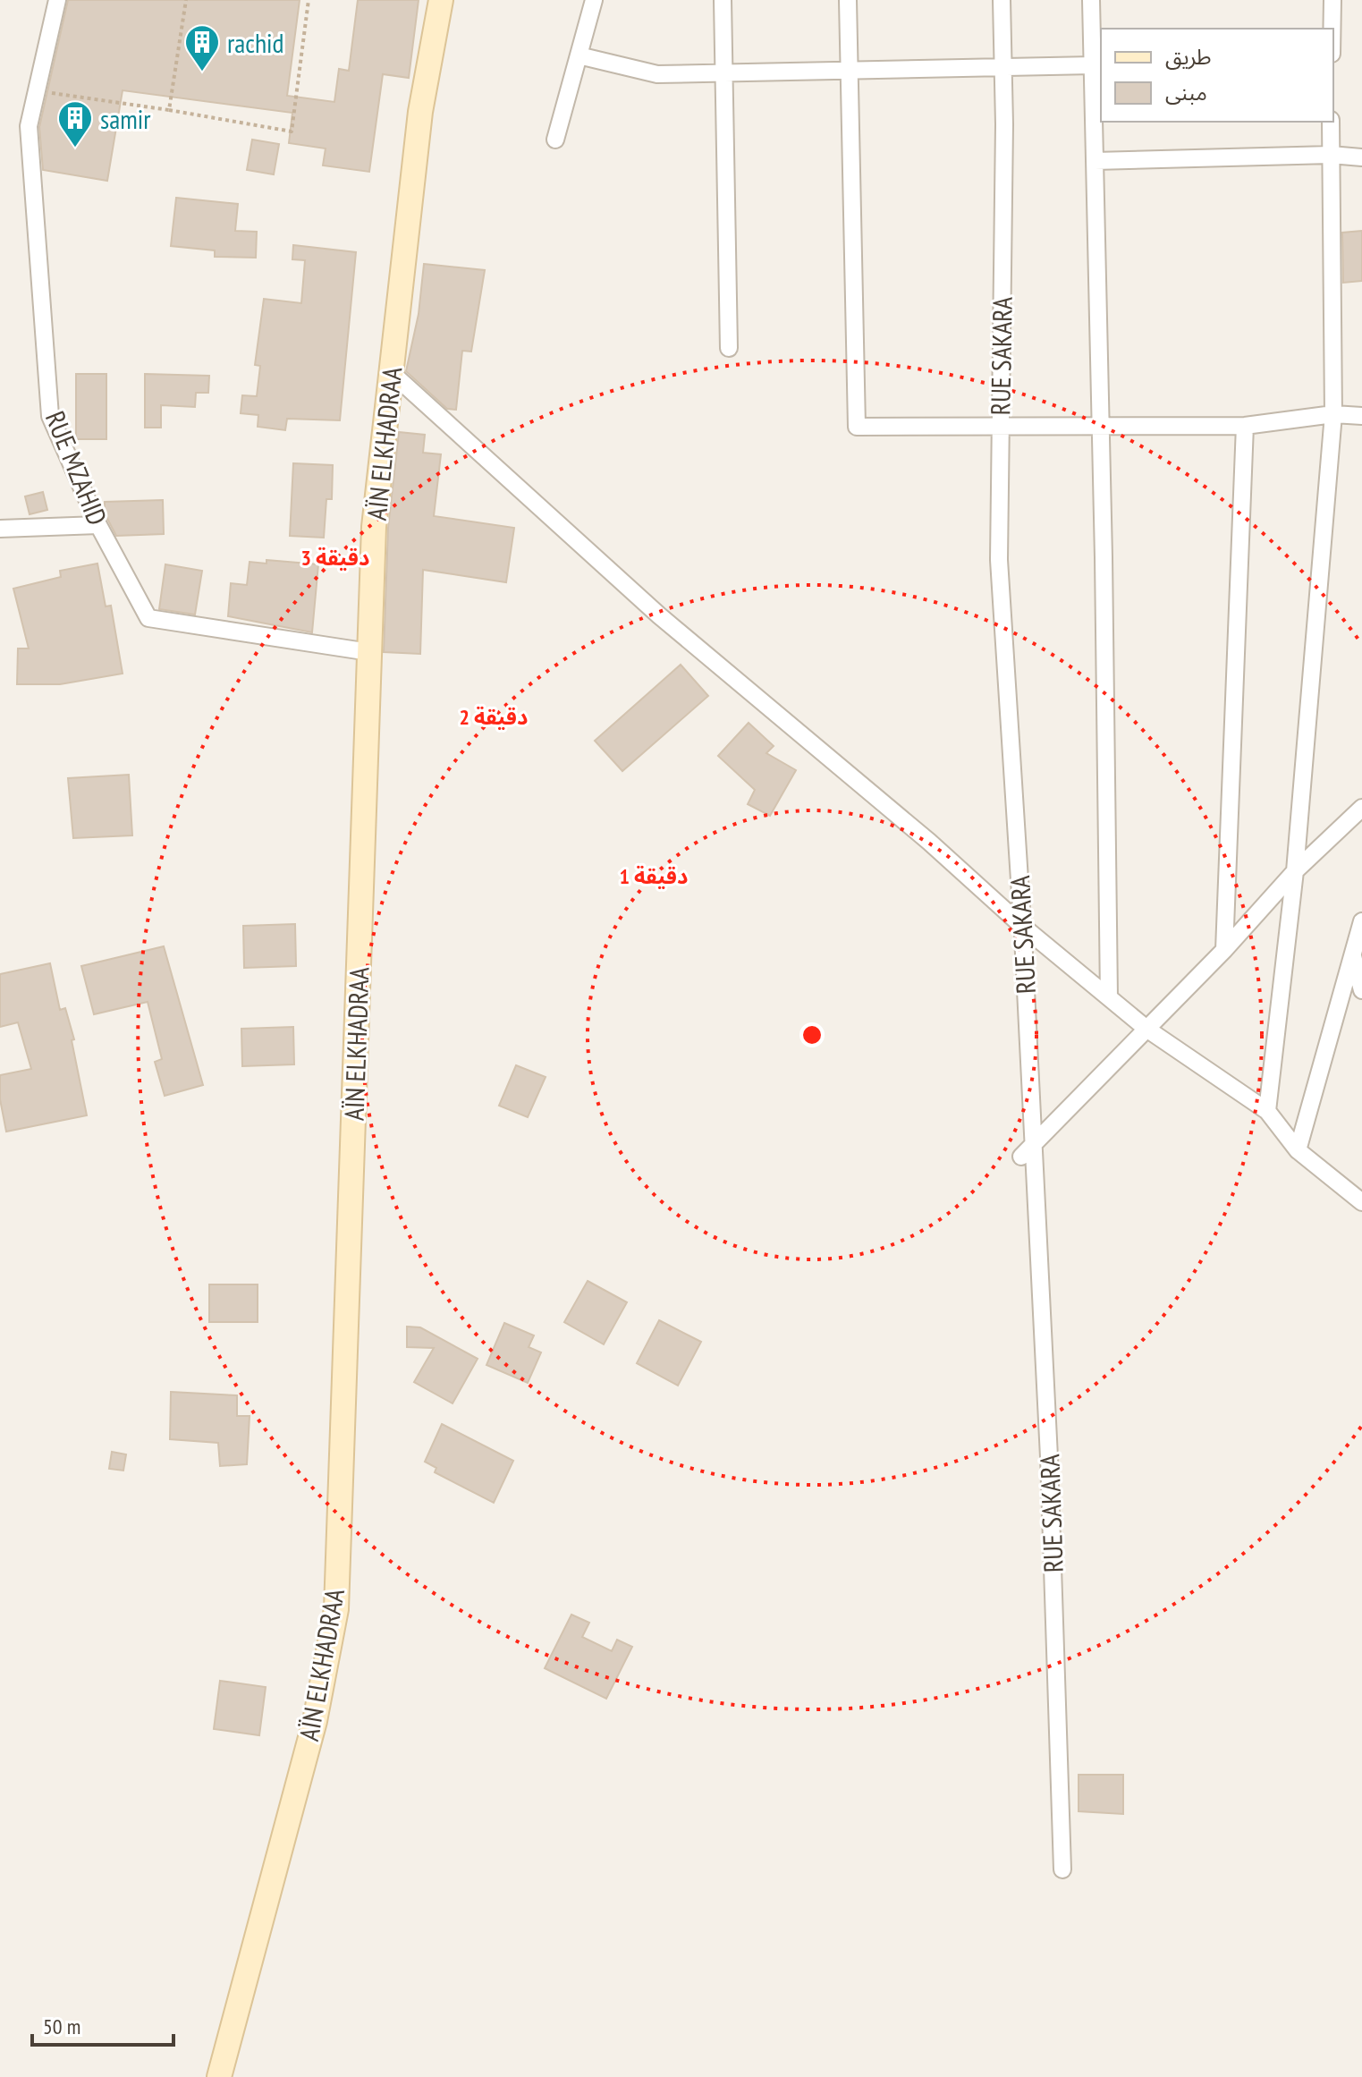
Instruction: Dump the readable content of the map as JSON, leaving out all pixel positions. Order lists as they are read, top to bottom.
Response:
{
  "streets": {
    "main road": ["AÏN ELKHADRAA"],
    "street": ["RUE SAKARA", "RUE MZAHID"]
  },
  "crossings": [
    ["AÏN ELKHADRAA", "RUE MZAHID"]
  ],
  "places": {
    "building": ["rachid", "samir"]
  },
  "legend": ["طريق", "مبنى"],
  "scale_bar": "50 m",
  "rings": ["3 دقيقة", "2 دقيقة", "1 دقيقة"]
}
